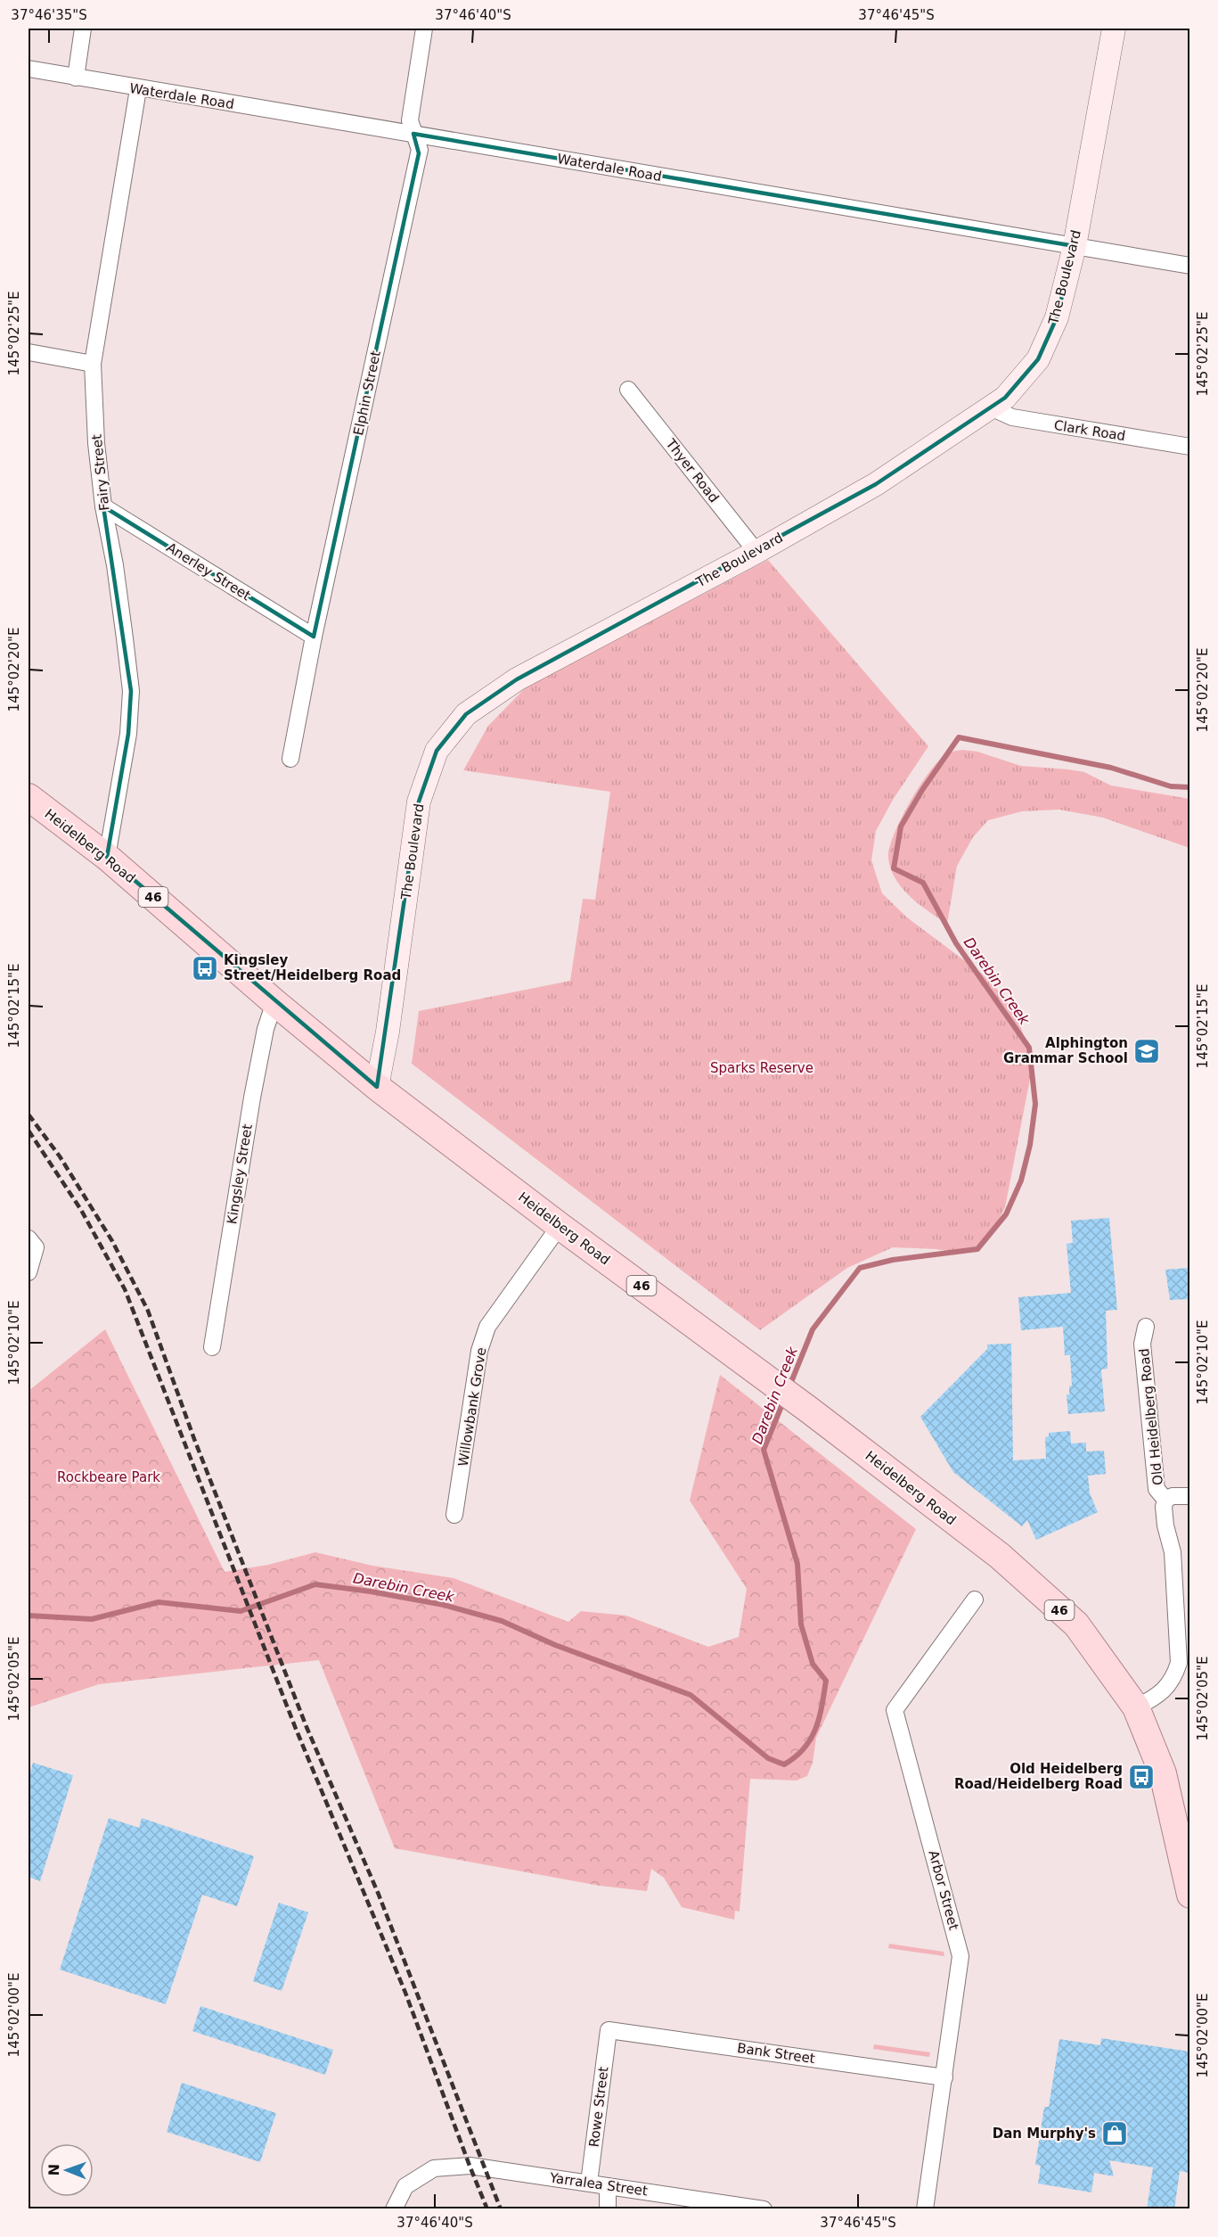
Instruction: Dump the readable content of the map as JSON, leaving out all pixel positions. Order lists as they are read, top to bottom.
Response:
{
  "streets": {
    "main road": ["Heidelberg Road", "46"],
    "street": [
      "Waterdale Road",
      "The Boulevard",
      "Elphin Street",
      "Clark Road",
      "Thyer Road",
      "Fairy Street",
      "Anerley Street",
      "Kingsley Street",
      "Willowbank Grove",
      "Old Heidelberg Road",
      "Arbor Street",
      "Bank Street",
      "Rowe Street",
      "Yarralea Street"
    ]
  },
  "crossings": [
    ["Waterdale Road", "The Boulevard"],
    ["Waterdale Road", "Elphin Street"],
    ["Waterdale Road", "Fairy Street"],
    ["The Boulevard", "Clark Road"],
    ["The Boulevard", "Thyer Road"],
    ["The Boulevard", "Heidelberg Road"],
    ["Elphin Street", "Anerley Street"],
    ["Fairy Street", "Anerley Street"],
    ["Fairy Street", "Heidelberg Road"],
    ["Heidelberg Road", "Kingsley Street"],
    ["Heidelberg Road", "Willowbank Grove"],
    ["Heidelberg Road", "Old Heidelberg Road"],
    ["Arbor Street", "Bank Street"],
    ["Bank Street", "Rowe Street"],
    ["Rowe Street", "Yarralea Street"]
  ],
  "water": ["Darebin Creek"],
  "parks": ["Sparks Reserve", "Rockbeare Park"],
  "places": {
    "bus stop": ["Kingsley Street/Heidelberg Road", "Old Heidelberg Road/Heidelberg Road"],
    "school or university": ["Alphington Grammar School"],
    "shop": ["Dan Murphy's"]
  },
  "north": "left",
  "coordinates": [
    "37°46'35\"S",
    "37°46'40\"S",
    "37°46'45\"S",
    "145°02'25\"E",
    "145°02'20\"E",
    "145°02'15\"E",
    "145°02'10\"E",
    "145°02'05\"E",
    "145°02'00\"E"
  ]
}
